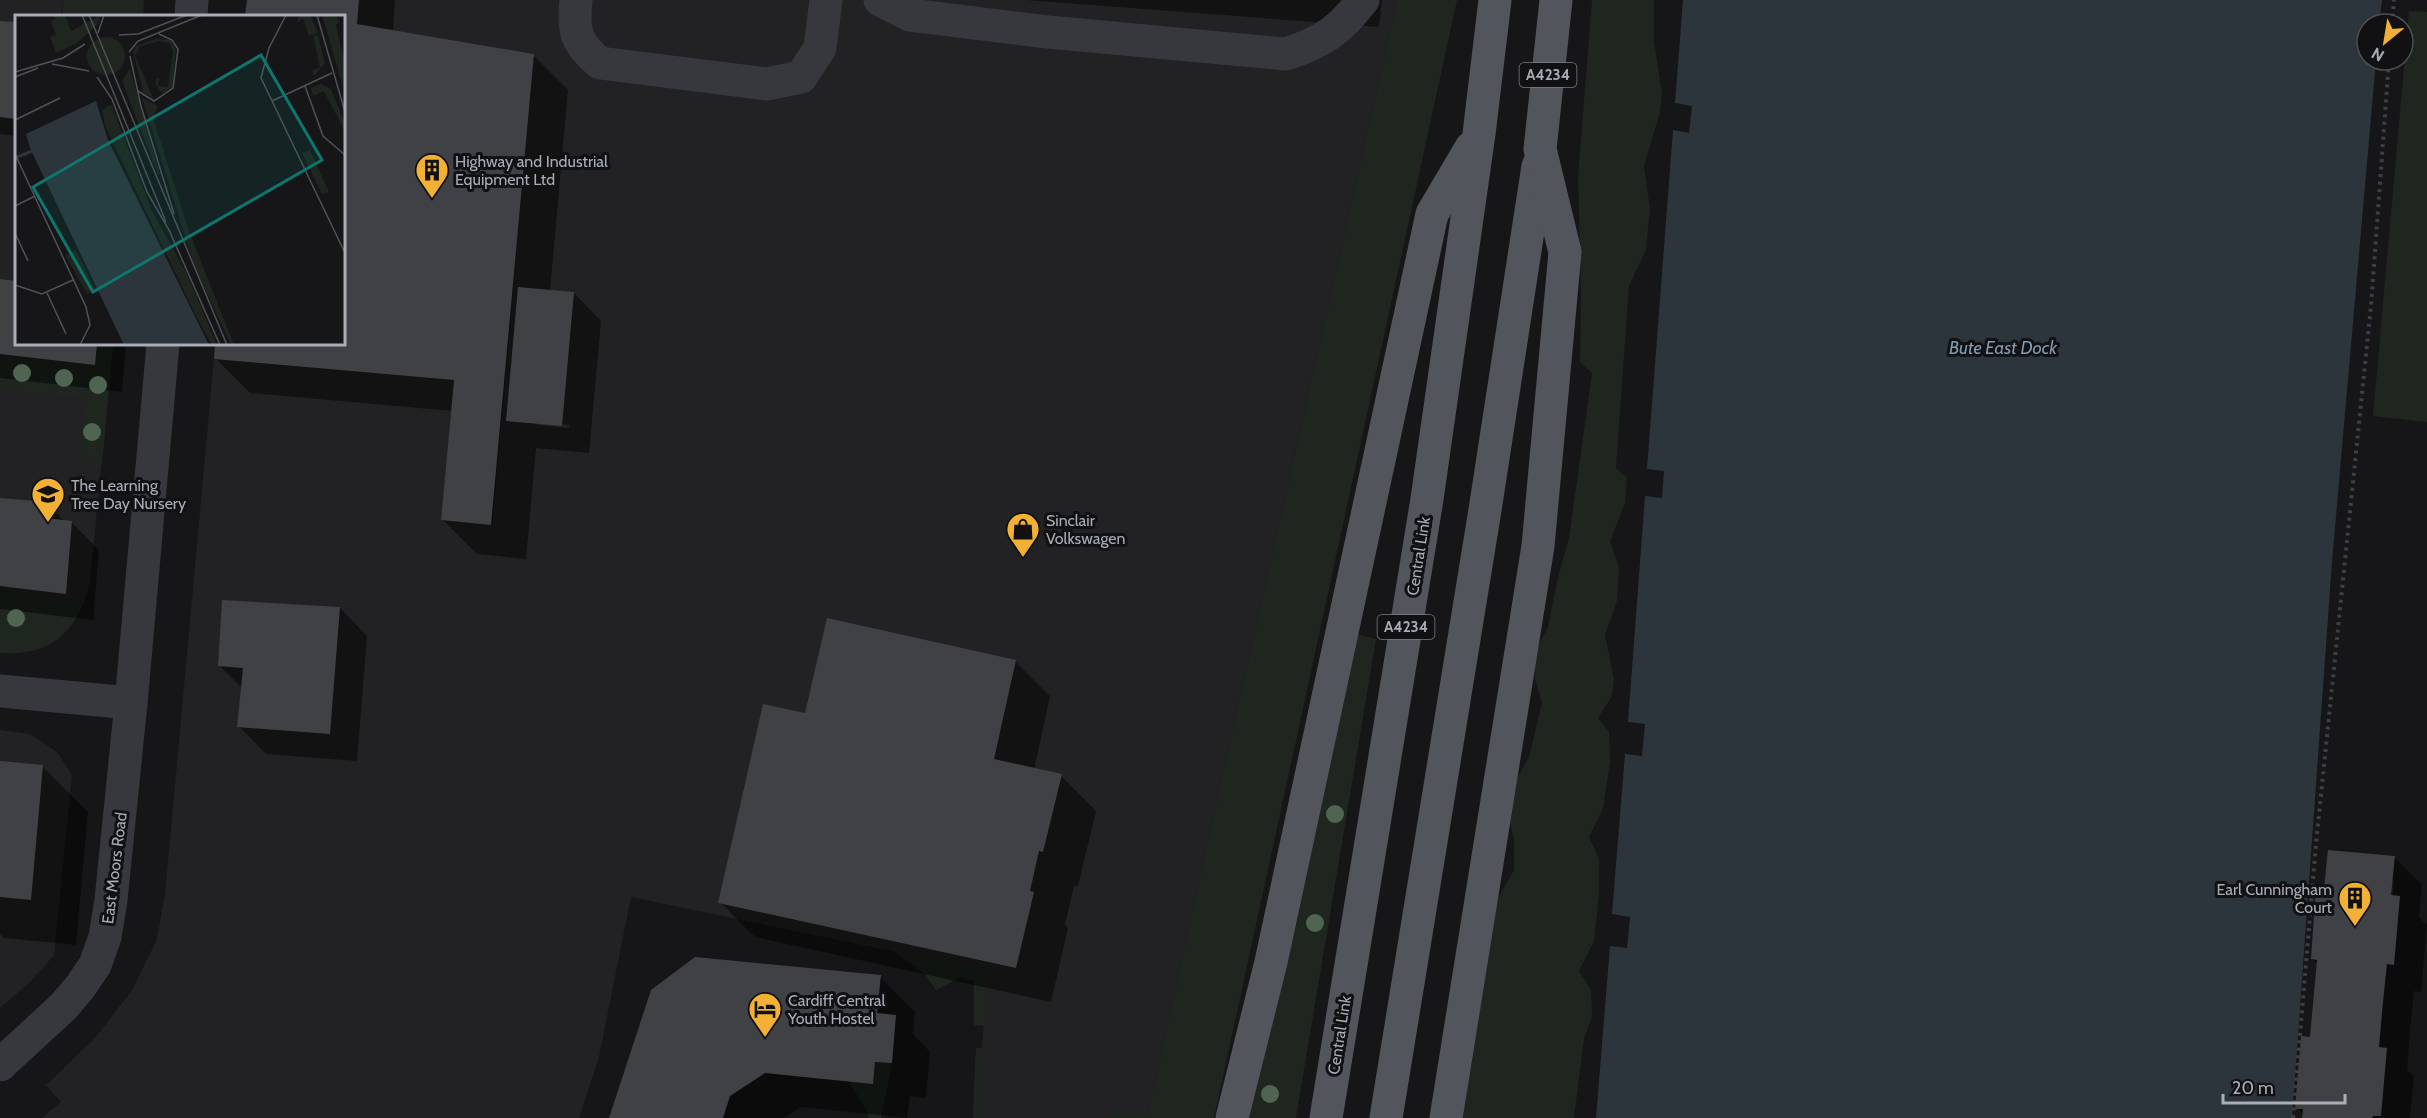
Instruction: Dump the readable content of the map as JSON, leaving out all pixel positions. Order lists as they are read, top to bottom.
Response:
{
  "streets": {
    "main road": ["A4234", "Central Link"],
    "street": ["East Moors Road"]
  },
  "crossings": [
    ["A4234", "Central Link"]
  ],
  "water": ["Bute East Dock"],
  "places": {
    "building": ["Highway and Industrial Equipment Ltd", "Earl Cunningham Court"],
    "school or university": ["The Learning Tree Day Nursery"],
    "shop": ["Sinclair Volkswagen"],
    "hotel": ["Cardiff Central Youth Hostel"]
  },
  "scale_bar": "20 m",
  "north": "bottom left"
}
